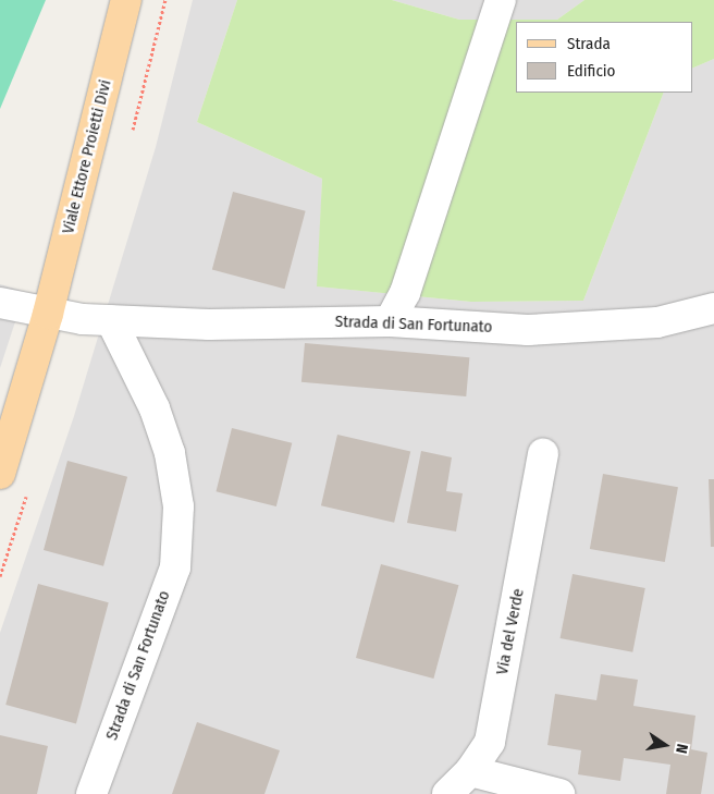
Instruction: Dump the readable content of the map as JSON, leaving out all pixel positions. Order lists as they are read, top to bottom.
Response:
{
  "streets": {
    "main road": ["Viale Ettore Proietti Divi"],
    "street": ["Strada di San Fortunato", "Via del Verde"]
  },
  "crossings": [
    ["Viale Ettore Proietti Divi", "Strada di San Fortunato"]
  ],
  "legend": ["Strada", "Edificio"],
  "north": "right"
}
